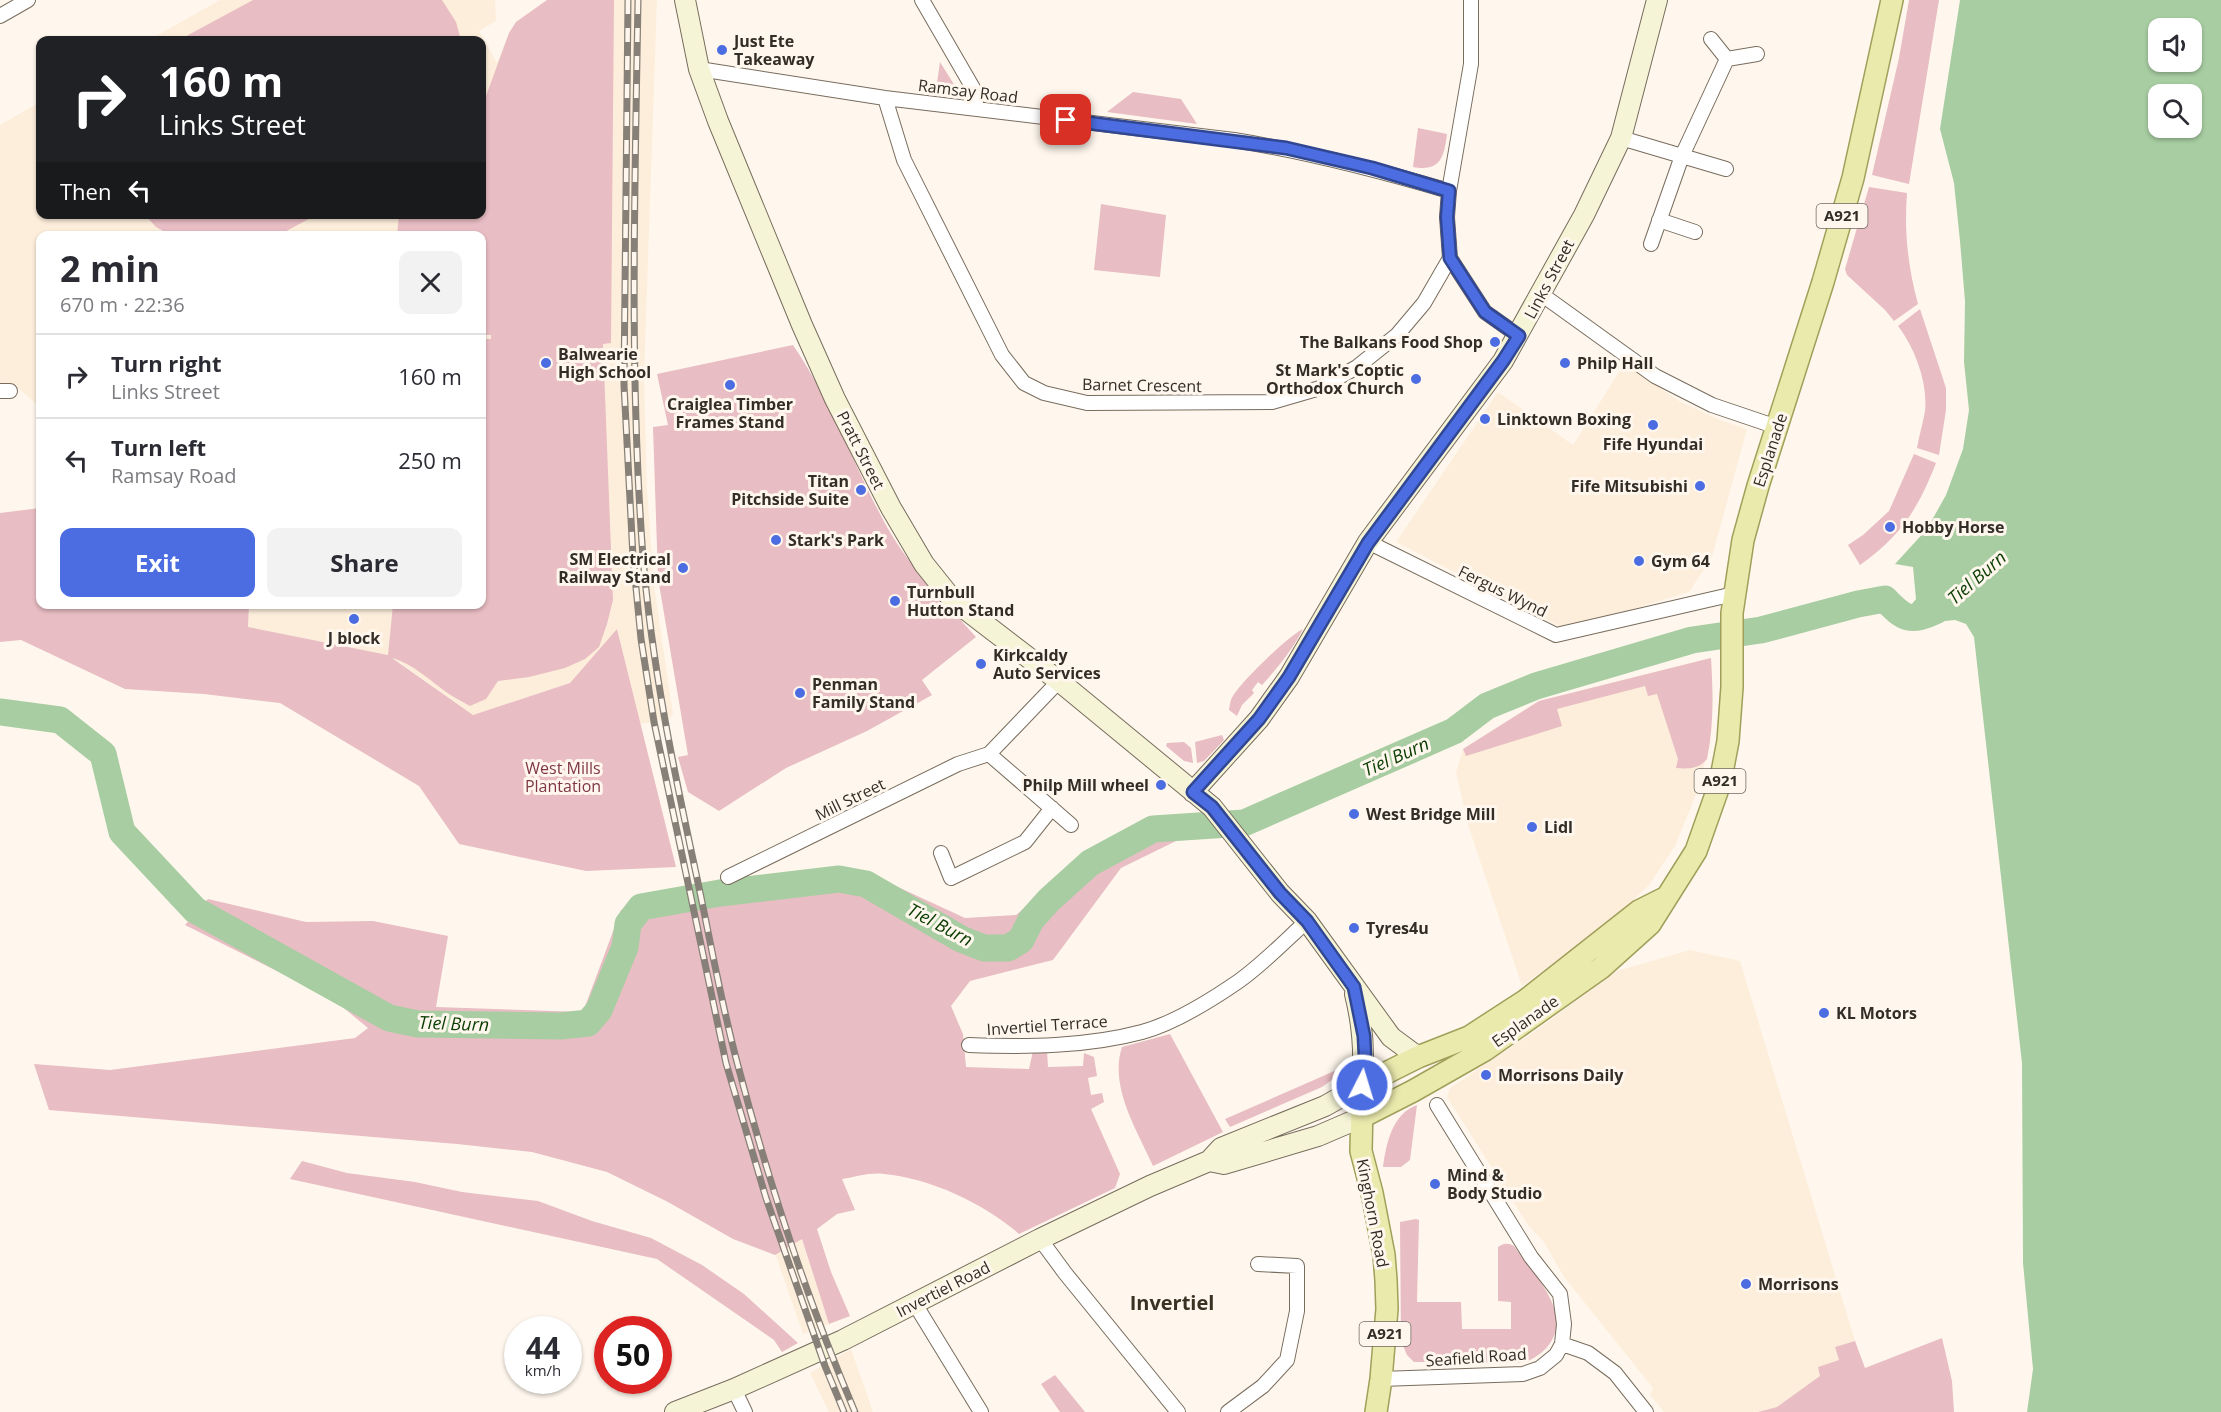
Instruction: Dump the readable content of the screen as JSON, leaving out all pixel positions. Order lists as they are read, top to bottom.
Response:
{
  "streets": {
    "main road": [
      "A921",
      "Links Street",
      "Pratt Street",
      "Esplanade",
      "Kinghorn Road",
      "Invertiel Road"
    ],
    "street": [
      "Ramsay Road",
      "Barnet Crescent",
      "Fergus Wynd",
      "Mill Street",
      "Invertiel Terrace",
      "Seafield Road"
    ]
  },
  "crossings": [
    ["Ramsay Road", "Barnet Crescent"],
    ["Ramsay Road", "Pratt Street"],
    ["Links Street", "Pratt Street"],
    ["Links Street", "Fergus Wynd"],
    ["Pratt Street", "Esplanade"],
    ["Pratt Street", "Mill Street"],
    ["Pratt Street", "Invertiel Terrace"],
    ["Esplanade", "Fergus Wynd"],
    ["Esplanade", "Kinghorn Road"],
    ["Esplanade", "Invertiel Road"],
    ["Kinghorn Road", "Invertiel Road"],
    ["Kinghorn Road", "Seafield Road"]
  ],
  "districts": ["Invertiel"],
  "water": ["Tiel Burn"],
  "parks": ["West Mills Plantation"],
  "places": [
    "Just Ete Takeaway",
    "The Balkans Food Shop",
    "Balwearie High School",
    "Philp Hall",
    "St Mark's Coptic Orthodox Church",
    "Craiglea Timber Frames Stand",
    "Linktown Boxing",
    "Fife Hyundai",
    "Fife Mitsubishi",
    "Titan Pitchside Suite",
    "Hobby Horse",
    "Stark's Park",
    "Gym 64",
    "SM Electrical Railway Stand",
    "Turnbull Hutton Stand",
    "J block",
    "Kirkcaldy Auto Services",
    "Penman Family Stand",
    "Philp Mill wheel",
    "West Bridge Mill",
    "Lidl",
    "Tyres4u",
    "KL Motors",
    "Morrisons Daily",
    "Mind & Body Studio",
    "Morrisons"
  ],
  "page": {
    "turn": ["160 m", "Links Street"],
    "then": "Then",
    "heading": ["2 min", "670 m · 22:36"],
    "list": [
      {
        "name": "Turn right",
        "note": "Links Street",
        "value": "160 m"
      },
      {
        "name": "Turn left",
        "note": "Ramsay Road",
        "value": "250 m"
      }
    ],
    "buttons": ["Exit", "Share"],
    "speed": "44 km/h",
    "limit": "50"
  }
}
